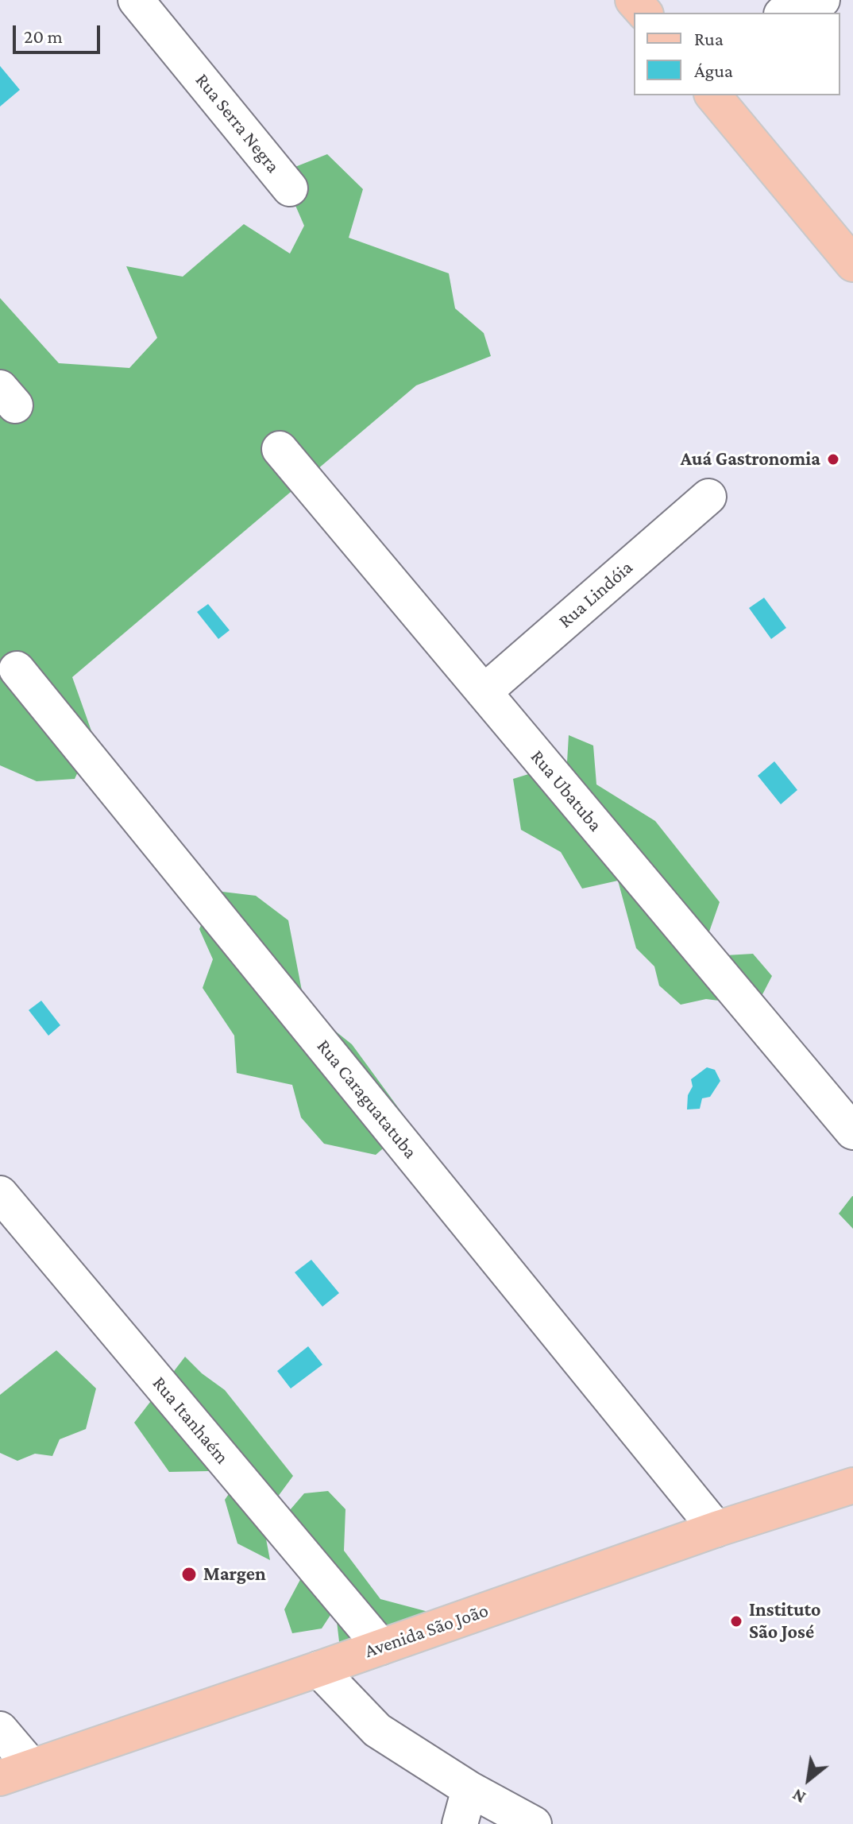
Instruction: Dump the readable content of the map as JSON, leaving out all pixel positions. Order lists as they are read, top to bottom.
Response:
{
  "streets": {
    "main road": ["Avenida São João"],
    "street": [
      "Rua Serra Negra",
      "Rua Lindóia",
      "Rua Ubatuba",
      "Rua Caraguatatuba",
      "Rua Itanhaém"
    ]
  },
  "crossings": [
    ["Rua Lindóia", "Rua Ubatuba"],
    ["Rua Caraguatatuba", "Avenida São João"],
    ["Rua Itanhaém", "Avenida São João"]
  ],
  "places": ["Auá Gastronomia", "Margen", "Instituto São José"],
  "legend": ["Rua", "Água"],
  "scale_bar": "20 m",
  "north": "bottom left"
}
